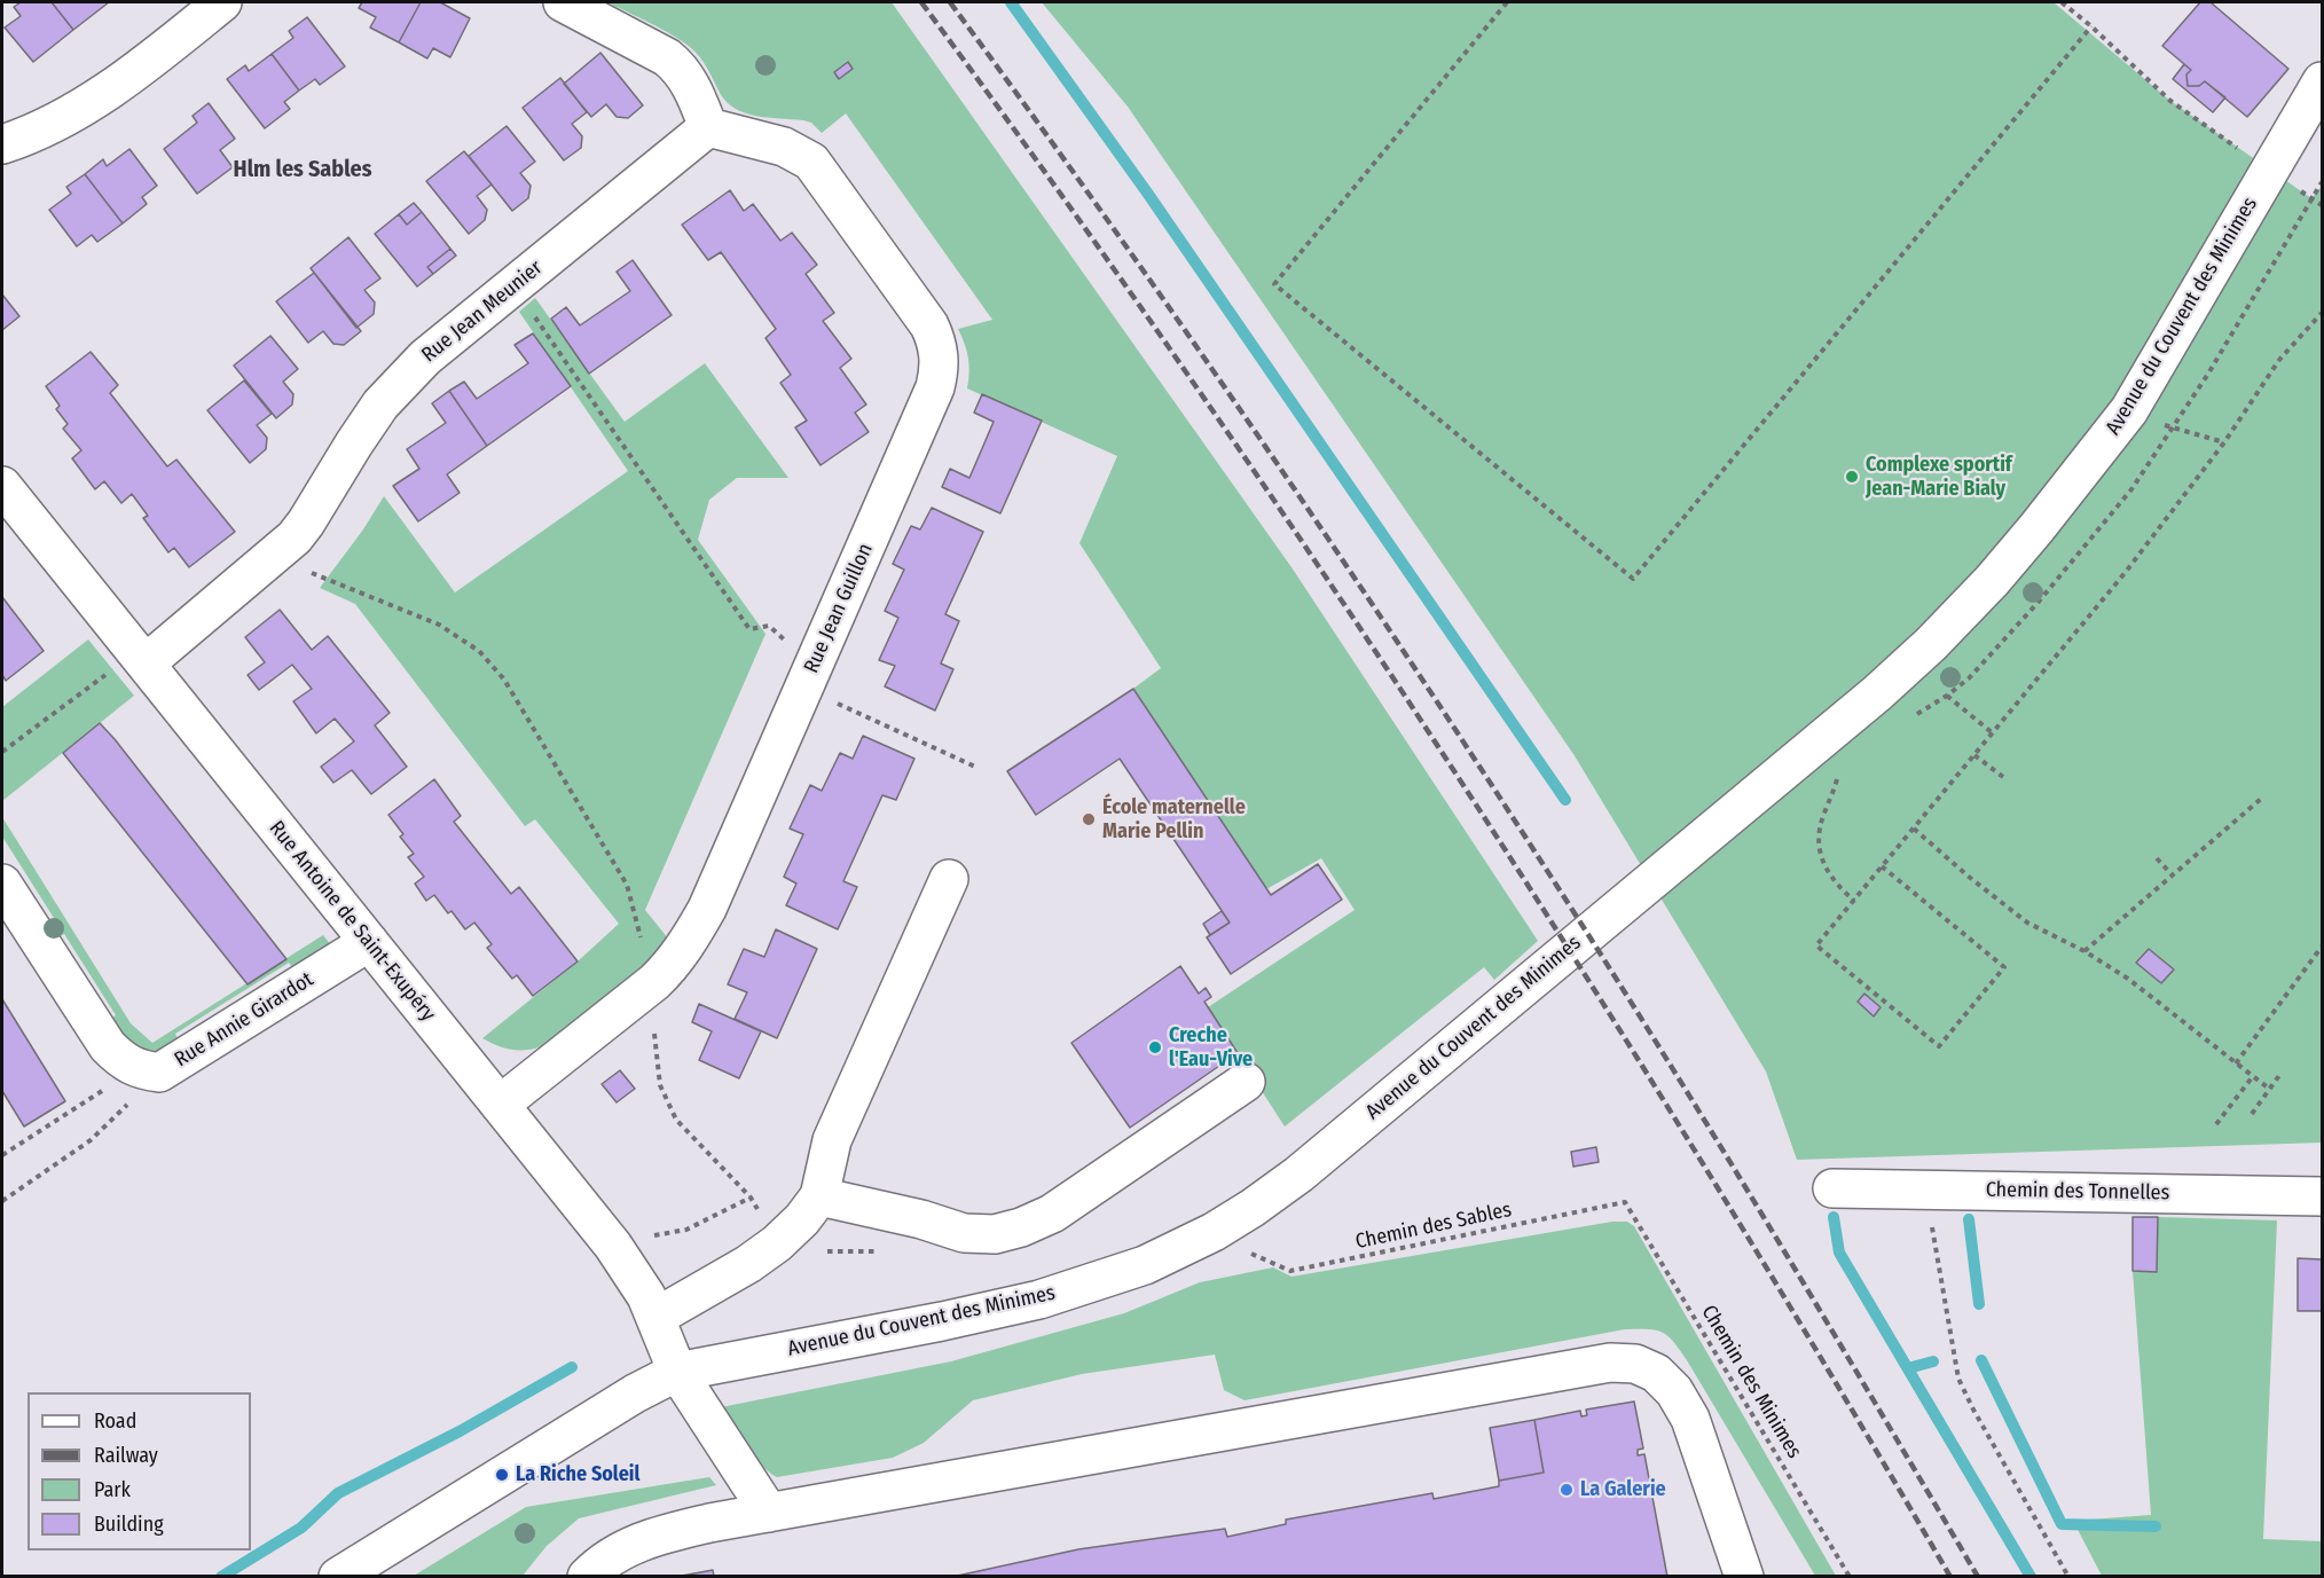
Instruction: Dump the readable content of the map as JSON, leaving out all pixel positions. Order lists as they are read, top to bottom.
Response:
{
  "streets": {
    "street": [
      "Rue Jean Meunier",
      "Avenue du Couvent des Minimes",
      "Rue Jean Guillon",
      "Rue Antoine de Saint-Exupéry",
      "Rue Annie Girardot",
      "Chemin des Tonnelles"
    ],
    "path": ["Chemin des Sables", "Chemin des Minimes"]
  },
  "crossings": [
    ["Rue Jean Meunier", "Rue Jean Guillon"],
    ["Rue Jean Meunier", "Rue Antoine de Saint-Exupéry"],
    ["Avenue du Couvent des Minimes", "Rue Antoine de Saint-Exupéry"],
    ["Rue Jean Guillon", "Rue Antoine de Saint-Exupéry"],
    ["Rue Antoine de Saint-Exupéry", "Rue Annie Girardot"],
    ["Chemin des Sables", "Chemin des Minimes"]
  ],
  "districts": ["Hlm les Sables"],
  "places": [
    "Complexe sportif Jean-Marie Bialy",
    "École maternelle Marie Pellin",
    "Creche l'Eau-Vive",
    "La Riche Soleil",
    "La Galerie"
  ],
  "legend": [
    "Road",
    "Railway",
    "Park",
    "Building"
  ]
}
